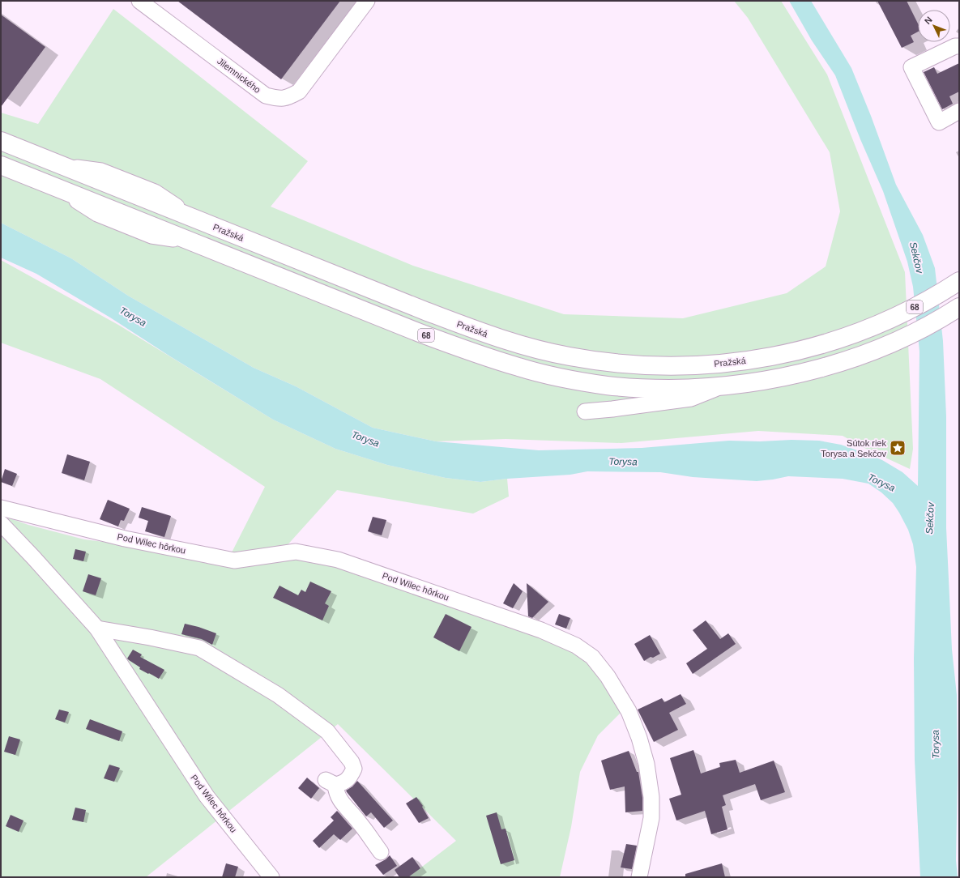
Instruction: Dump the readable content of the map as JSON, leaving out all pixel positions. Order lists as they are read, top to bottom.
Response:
{
  "streets": {
    "main road": ["Pražská", "68"],
    "street": ["Jilemnického", "Pod Wilec hôrkou"]
  },
  "water": ["Sekčov", "Torysa"],
  "places": {
    "place": ["Sútok riek Torysa a Sekčov"]
  },
  "north": "top left"
}
